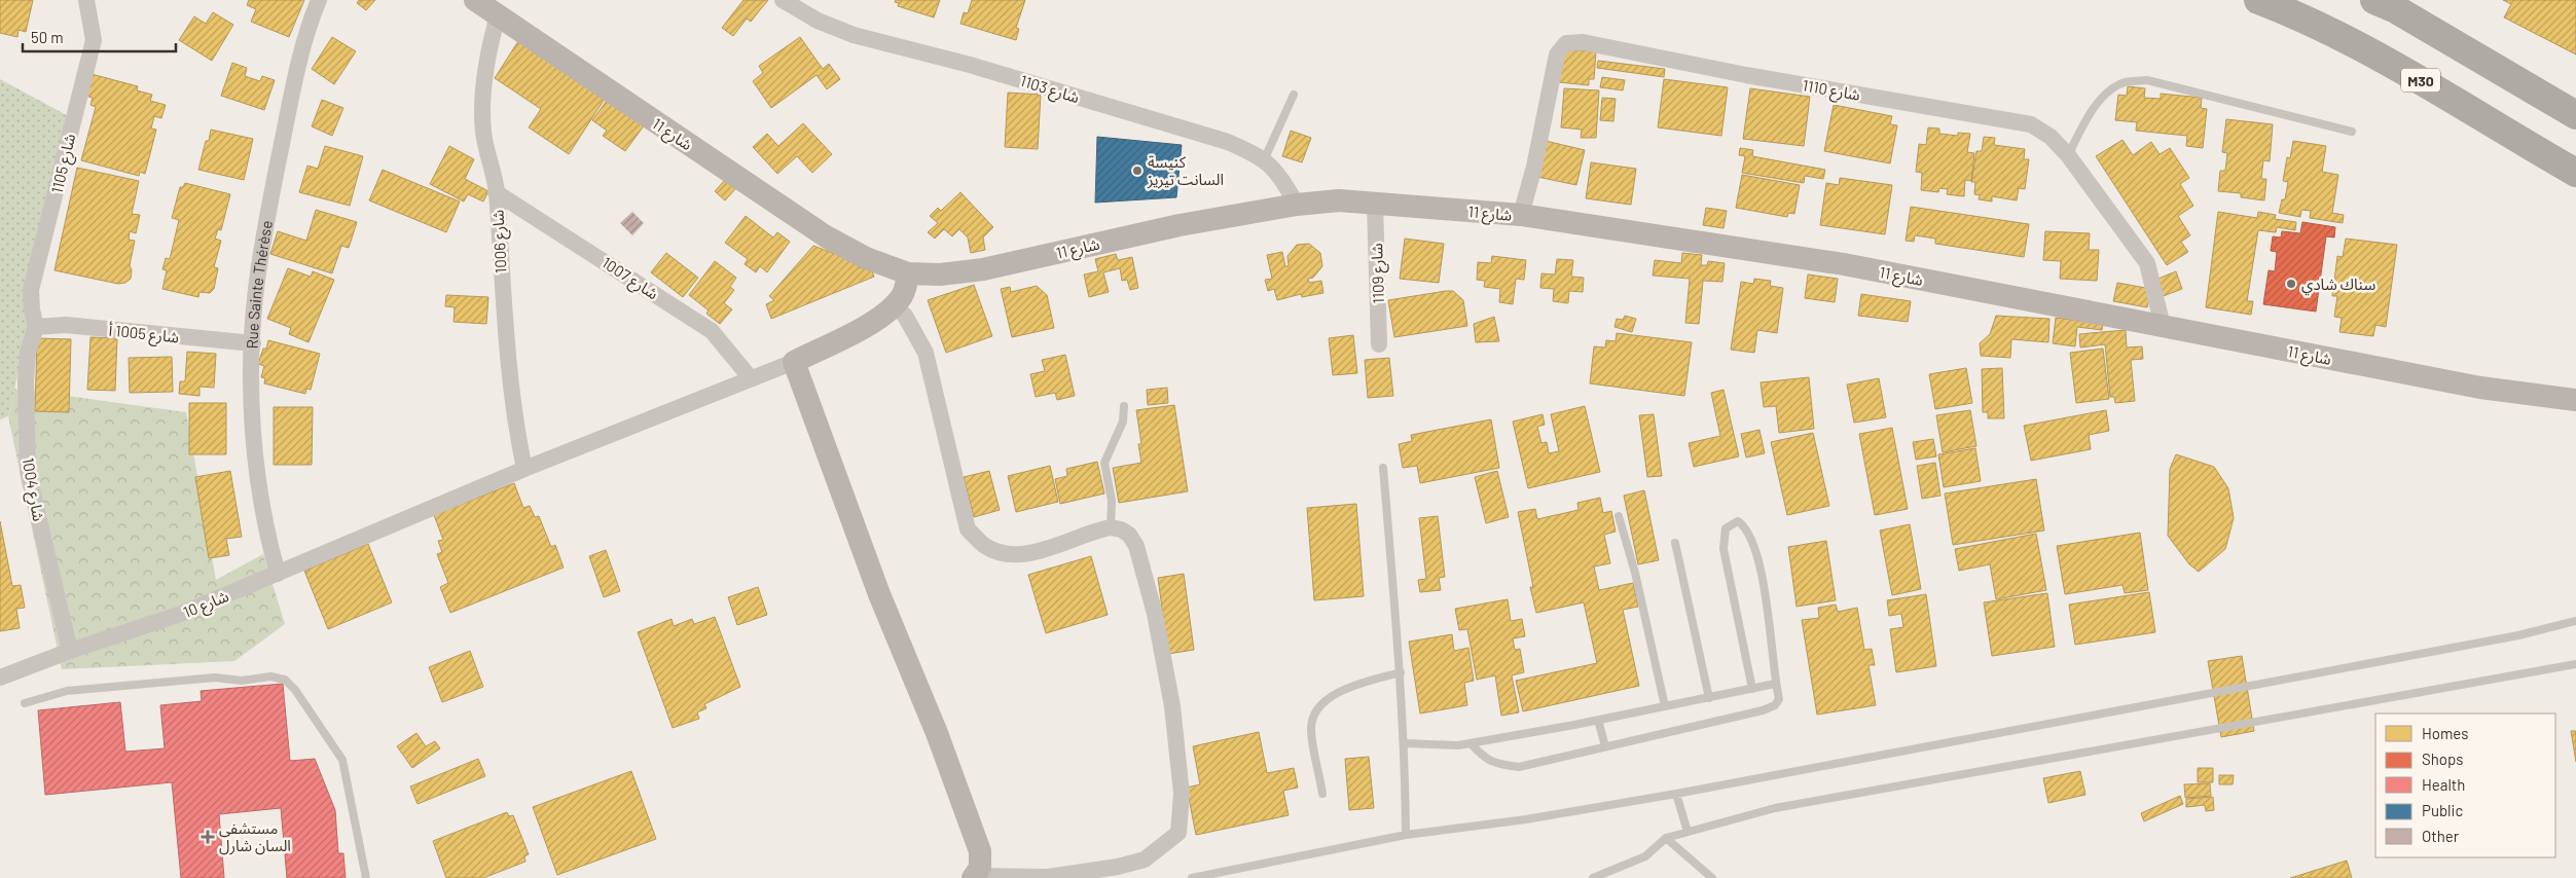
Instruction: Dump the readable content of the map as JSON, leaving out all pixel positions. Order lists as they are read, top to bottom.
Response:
{
  "streets": {
    "highway": ["M30"],
    "street": [
      "شارع 1103",
      "شارع 1110",
      "شارع 11",
      "شارع 1105",
      "شارع 1006",
      "شارع 1109",
      "شارع 1007",
      "Rue Sainte Thérèse",
      "شارع 1005 أ",
      "شارع 1004",
      "شارع 10"
    ]
  },
  "crossings": [
    ["شارع 1103", "شارع 11"],
    ["شارع 1110", "شارع 11"],
    ["شارع 11", "شارع 1006"],
    ["شارع 11", "شارع 1109"],
    ["شارع 1105", "شارع 1005 أ"],
    ["شارع 1105", "شارع 1004"],
    ["شارع 1006", "شارع 1007"],
    ["شارع 1006", "شارع 10"],
    ["شارع 1007", "شارع 10"],
    ["Rue Sainte Thérèse", "شارع 1005 أ"],
    ["Rue Sainte Thérèse", "شارع 10"],
    ["شارع 1005 أ", "شارع 1004"],
    ["شارع 1004", "شارع 10"]
  ],
  "places": {
    "other": ["كنيسة السانت تيريز", "سناك شادي"],
    "health": ["مستشفى السان شارل"]
  },
  "legend": [
    "Homes",
    "Shops",
    "Health",
    "Public",
    "Other"
  ],
  "scale_bar": "50 m"
}
